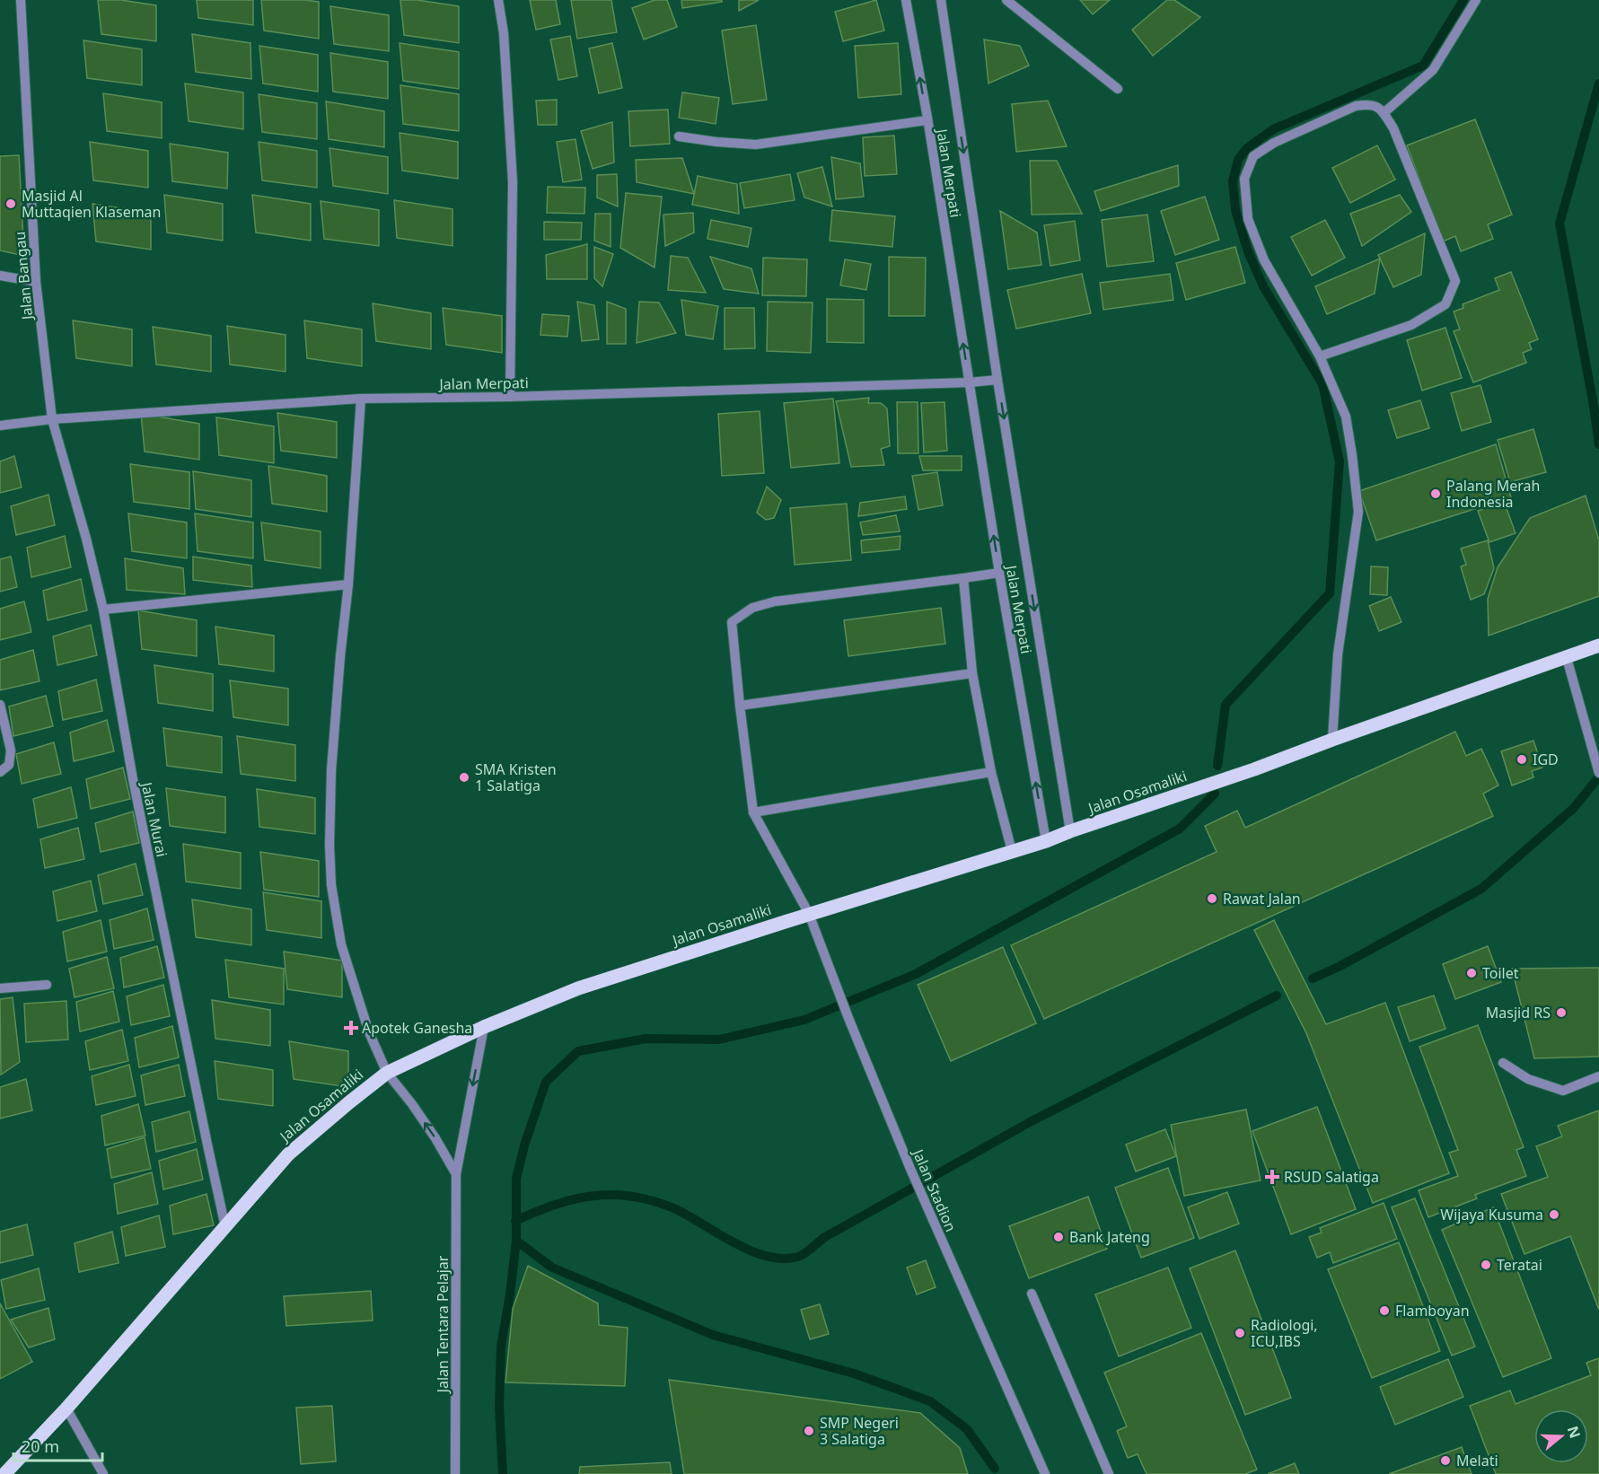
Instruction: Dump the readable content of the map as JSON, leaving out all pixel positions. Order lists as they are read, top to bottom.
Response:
{
  "streets": {
    "main road": ["Jalan Osamaliki"],
    "street": [
      "Jalan Merpati",
      "Jalan Bangau",
      "Jalan Murai",
      "Jalan Stadion",
      "Jalan Tentara Pelajar"
    ]
  },
  "crossings": [
    ["Jalan Merpati", "Jalan Bangau"],
    ["Jalan Merpati", "Jalan Osamaliki"],
    ["Jalan Merpati", "Jalan Murai"],
    ["Jalan Bangau", "Jalan Murai"],
    ["Jalan Osamaliki", "Jalan Murai"],
    ["Jalan Osamaliki", "Jalan Stadion"],
    ["Jalan Osamaliki", "Jalan Tentara Pelajar"]
  ],
  "places": {
    "other": [
      "Masjid Al Muttaqien Klaseman",
      "Palang Merah Indonesia",
      "IGD",
      "SMA Kristen 1 Salatiga",
      "Rawat Jalan",
      "Toilet",
      "Masjid RS",
      "Wijaya Kusuma",
      "Bank Jateng",
      "Teratai",
      "Flamboyan",
      "Radiologi, ICU,IBS",
      "SMP Negeri 3 Salatiga",
      "Melati"
    ],
    "health": ["Apotek Ganesha", "RSUD Salatiga"]
  },
  "scale_bar": "20 m",
  "north": "right"
}
